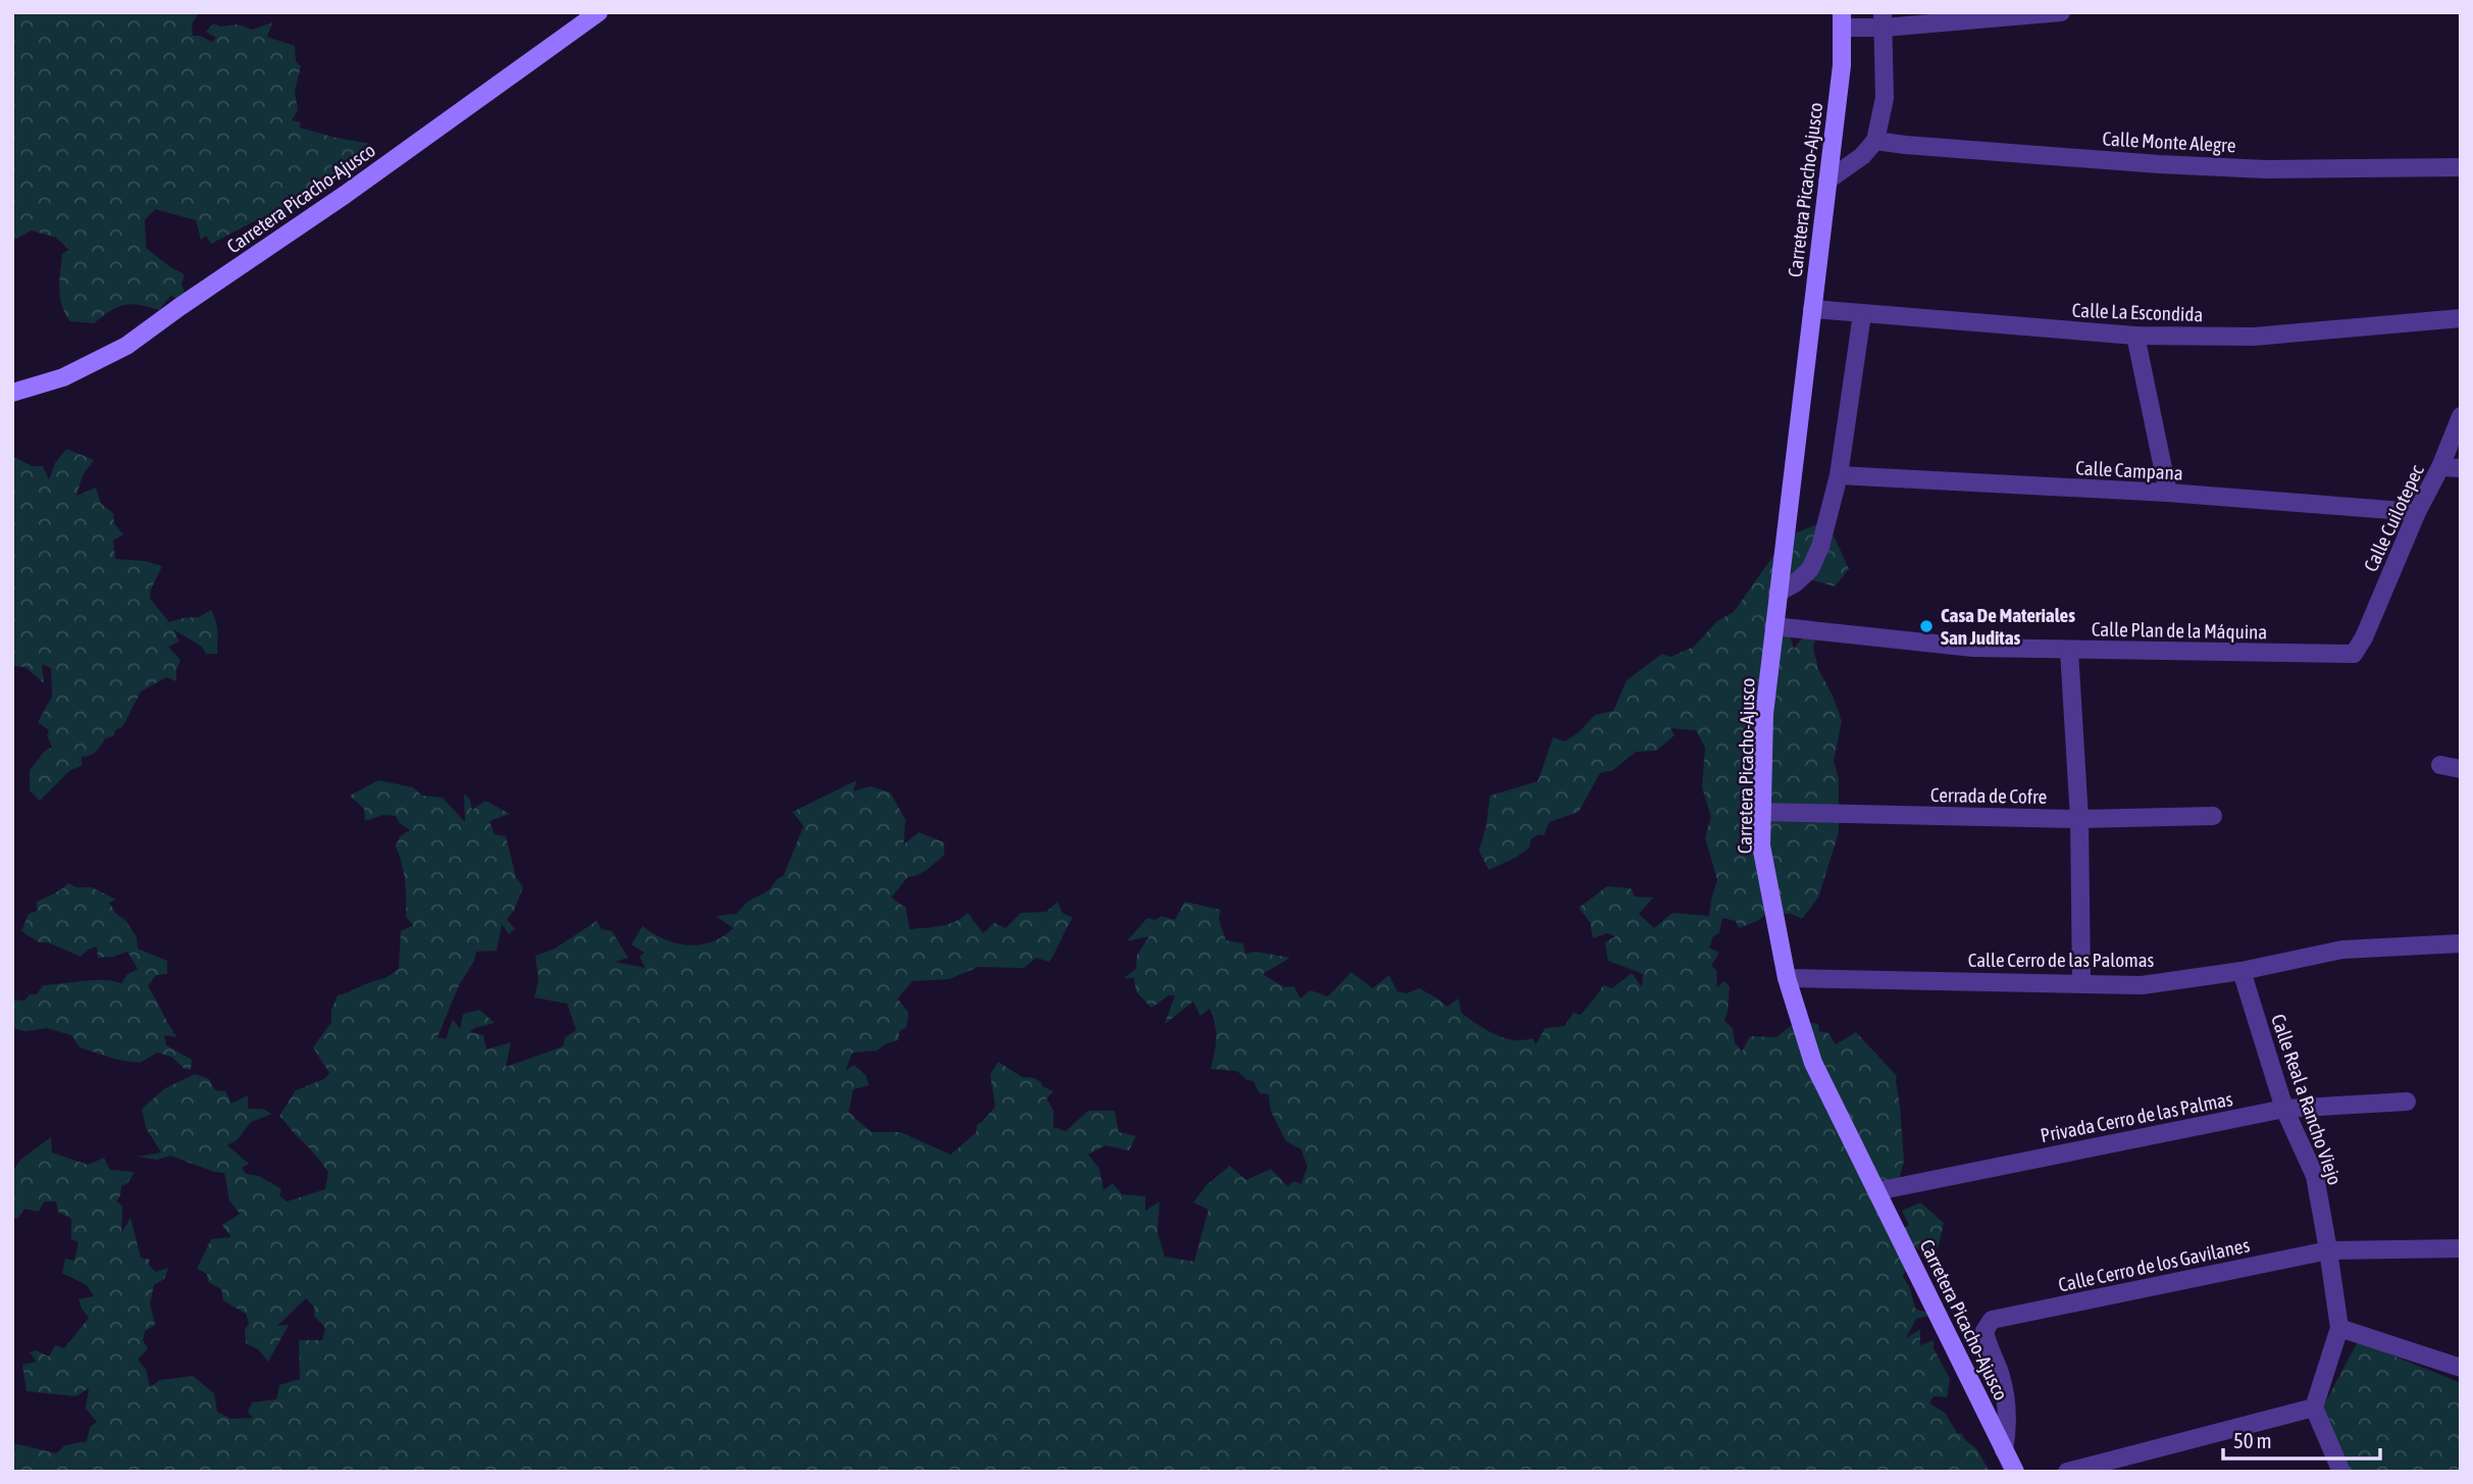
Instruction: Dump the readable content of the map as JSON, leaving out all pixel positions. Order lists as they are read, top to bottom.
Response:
{
  "streets": {
    "main road": ["Carretera Picacho-Ajusco"],
    "street": [
      "Calle Monte Alegre",
      "Calle La Escondida",
      "Calle Campana",
      "Calle Cuilotepec",
      "Calle Plan de la Máquina",
      "Cerrada de Cofre",
      "Calle Cerro de las Palomas",
      "Calle Real a Rancho Viejo",
      "Privada Cerro de las Palmas",
      "Calle Cerro de los Gavilanes"
    ]
  },
  "crossings": [
    ["Carretera Picacho-Ajusco", "Calle La Escondida"],
    ["Carretera Picacho-Ajusco", "Calle Plan de la Máquina"],
    ["Carretera Picacho-Ajusco", "Cerrada de Cofre"],
    ["Carretera Picacho-Ajusco", "Calle Cerro de las Palomas"],
    ["Carretera Picacho-Ajusco", "Privada Cerro de las Palmas"],
    ["Carretera Picacho-Ajusco", "Calle Cerro de los Gavilanes"],
    ["Calle Campana", "Calle Cuilotepec"],
    ["Calle Cuilotepec", "Calle Plan de la Máquina"],
    ["Calle Cerro de las Palomas", "Calle Real a Rancho Viejo"],
    ["Calle Real a Rancho Viejo", "Privada Cerro de las Palmas"],
    ["Calle Real a Rancho Viejo", "Calle Cerro de los Gavilanes"]
  ],
  "places": ["Casa De Materiales San Juditas"],
  "scale_bar": "50 m"
}
